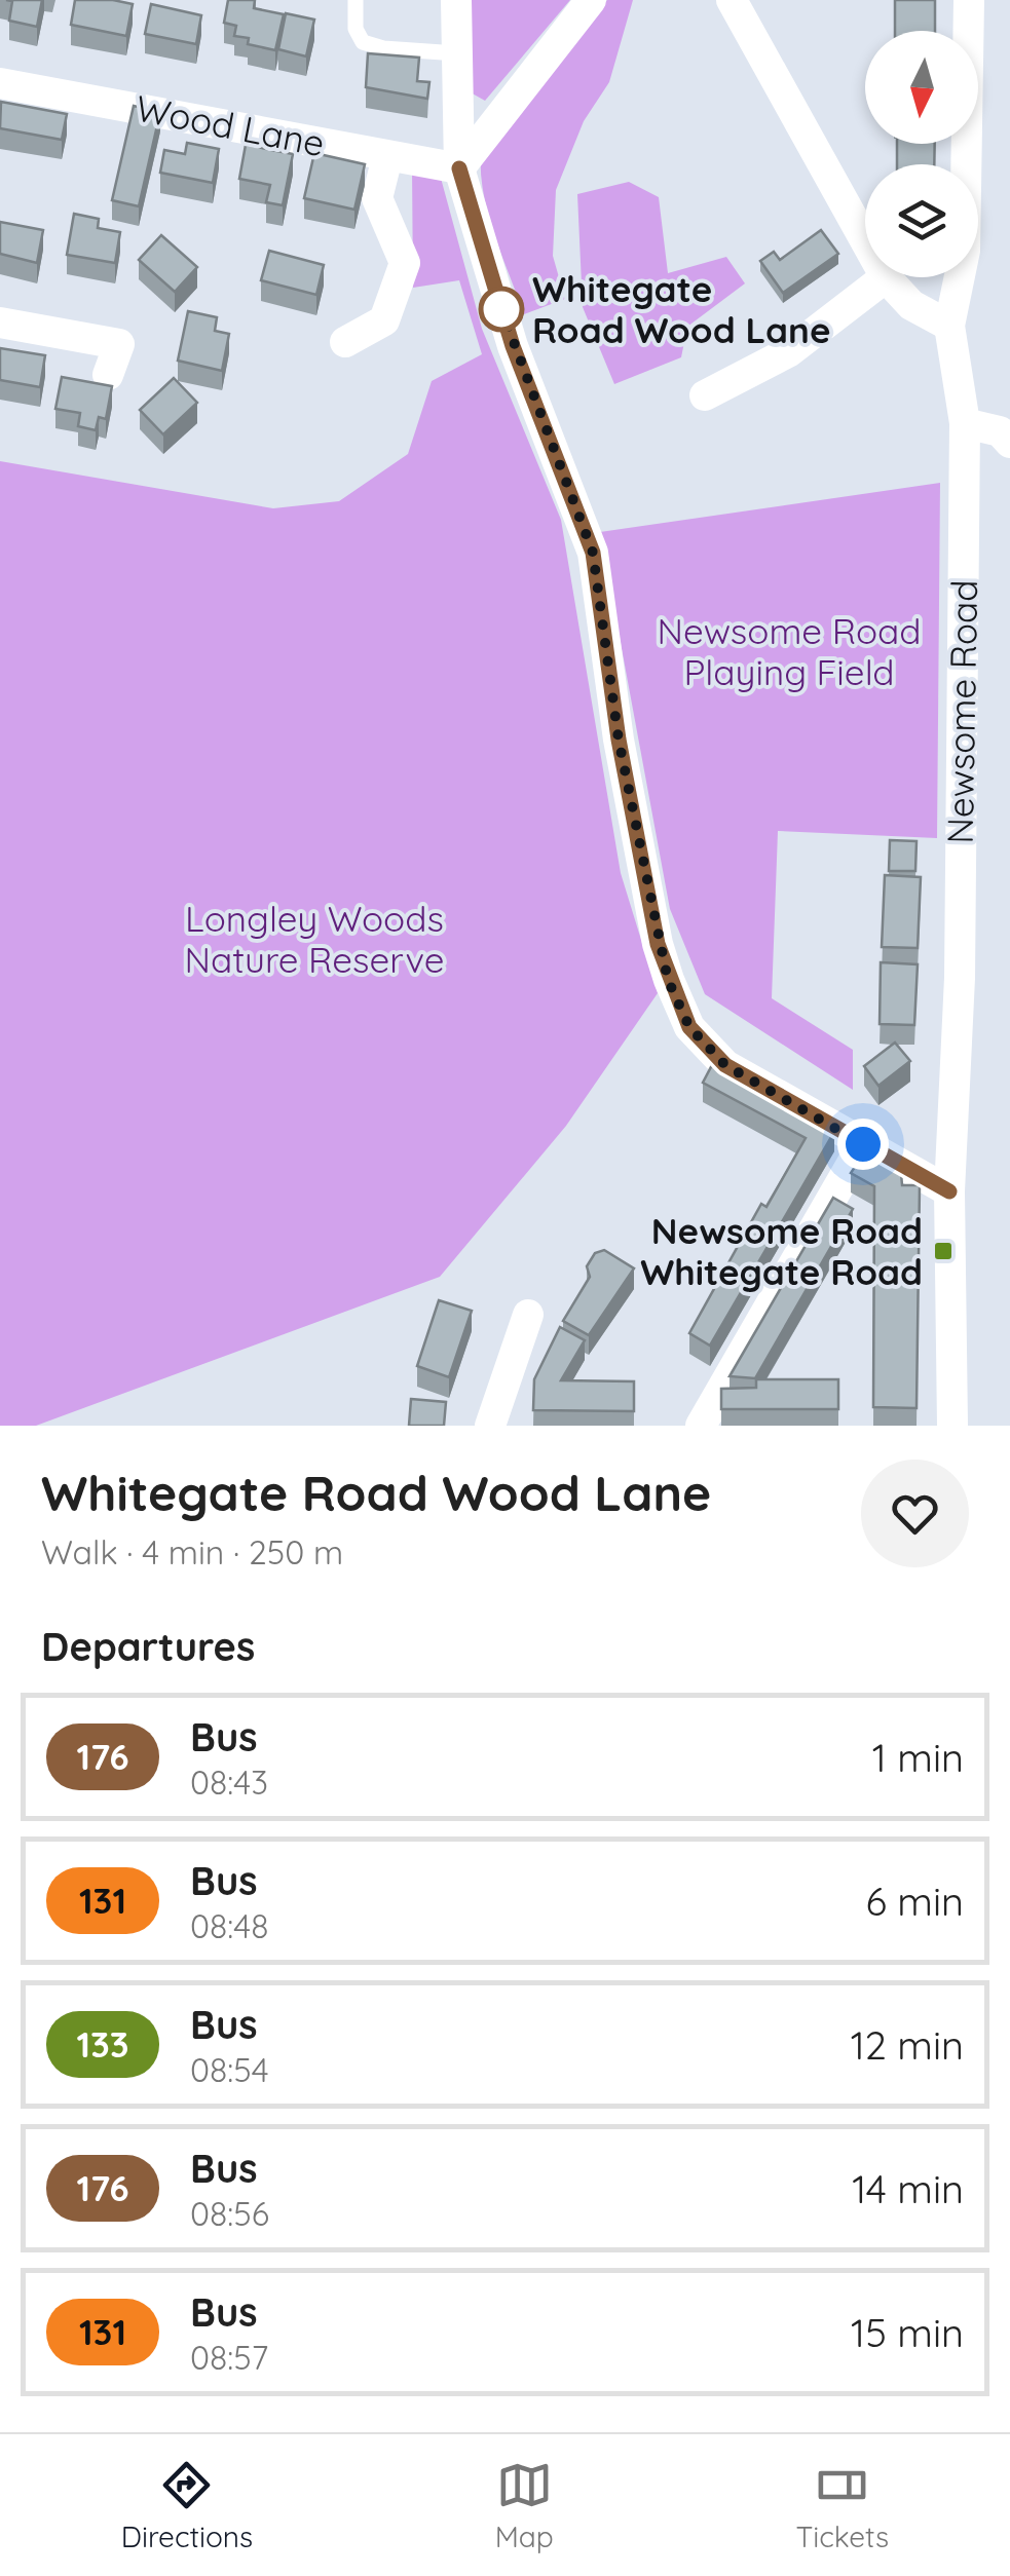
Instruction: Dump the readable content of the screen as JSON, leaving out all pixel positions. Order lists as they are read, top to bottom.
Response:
{
  "streets": {
    "street": ["Wood Lane", "Newsome Road"]
  },
  "parks": ["Newsome Road Playing Field", "Longley Woods Nature Reserve"],
  "places": {
    "other": ["Whitegate Road Wood Lane"],
    "transit": ["Newsome Road Whitegate Road"]
  },
  "lines": ["bus line 176"],
  "north": "bottom",
  "page": {
    "heading": [
      ["Whitegate Road Wood Lane", "Walk · 4 min · 250 m"],
      "Departures"
    ],
    "list": [
      {
        "mark": "176",
        "name": "Bus",
        "note": "08:43",
        "value": "1 min"
      },
      {
        "mark": "131",
        "name": "Bus",
        "note": "08:48",
        "value": "6 min"
      },
      {
        "mark": "133",
        "name": "Bus",
        "note": "08:54",
        "value": "12 min"
      },
      {
        "mark": "176",
        "name": "Bus",
        "note": "08:56",
        "value": "14 min"
      },
      {
        "mark": "131",
        "name": "Bus",
        "note": "08:57",
        "value": "15 min"
      }
    ],
    "tabs": ["Directions", "Map", "Tickets"]
  }
}
